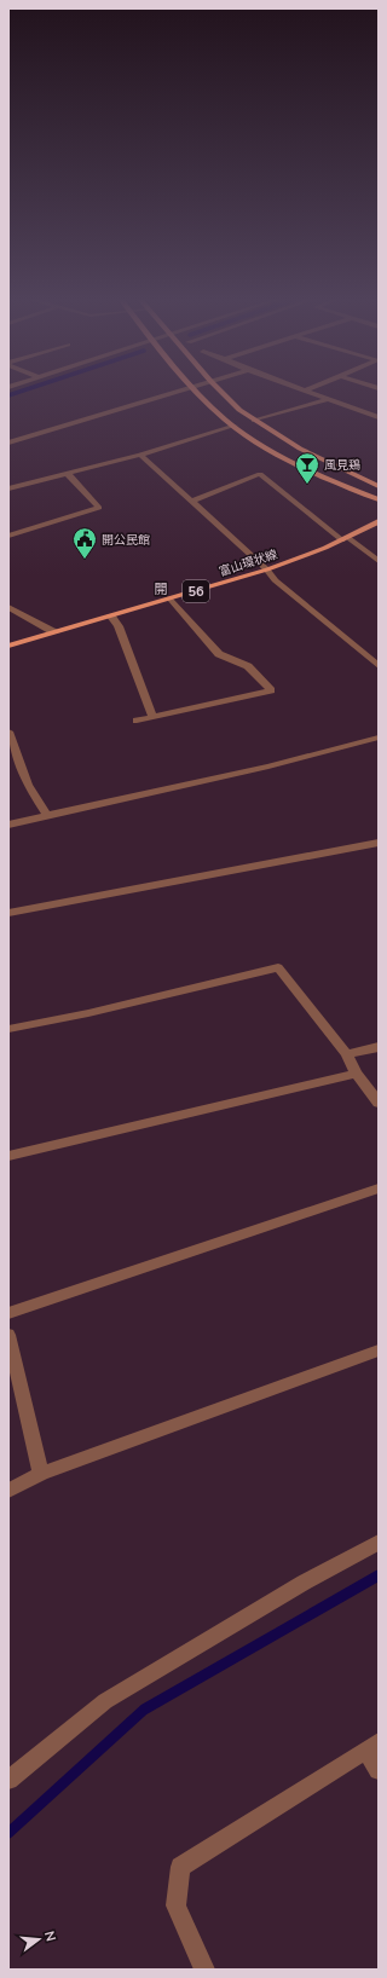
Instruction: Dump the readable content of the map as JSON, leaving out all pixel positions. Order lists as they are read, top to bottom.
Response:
{
  "streets": {
    "main road": ["富山環状線", "56"]
  },
  "districts": ["開"],
  "places": {
    "bar": ["風見鶏"],
    "public building": ["開公民館"]
  },
  "north": "right"
}
